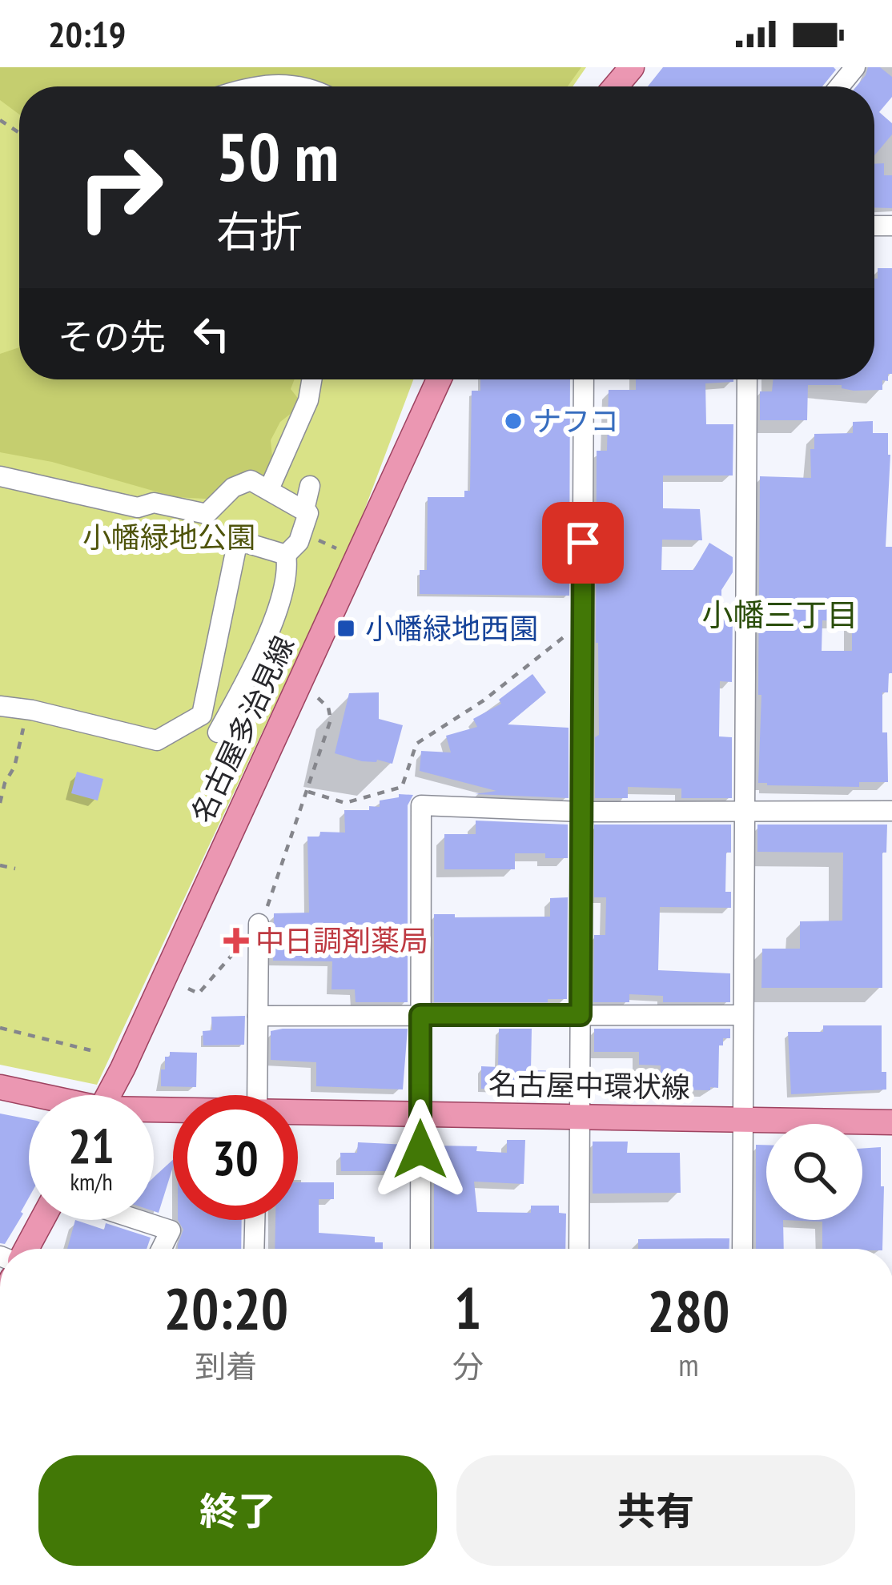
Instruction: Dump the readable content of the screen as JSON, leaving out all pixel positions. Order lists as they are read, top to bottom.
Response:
{
  "streets": {
    "main road": ["名古屋多治見線", "名古屋中環状線"]
  },
  "districts": ["小幡三丁目"],
  "parks": ["小幡緑地公園"],
  "places": {
    "other": ["ナフコ"],
    "transit": ["小幡緑地西園"],
    "health": ["中日調剤薬局"]
  },
  "page": {
    "status": "20:19",
    "turn": ["50 m", "右折"],
    "then": "その先",
    "speed": "21 km/h",
    "limit": "30",
    "eta": [
      "20:20",
      "到着",
      "1",
      "分",
      "280",
      "m"
    ],
    "buttons": ["終了", "共有"]
  }
}
